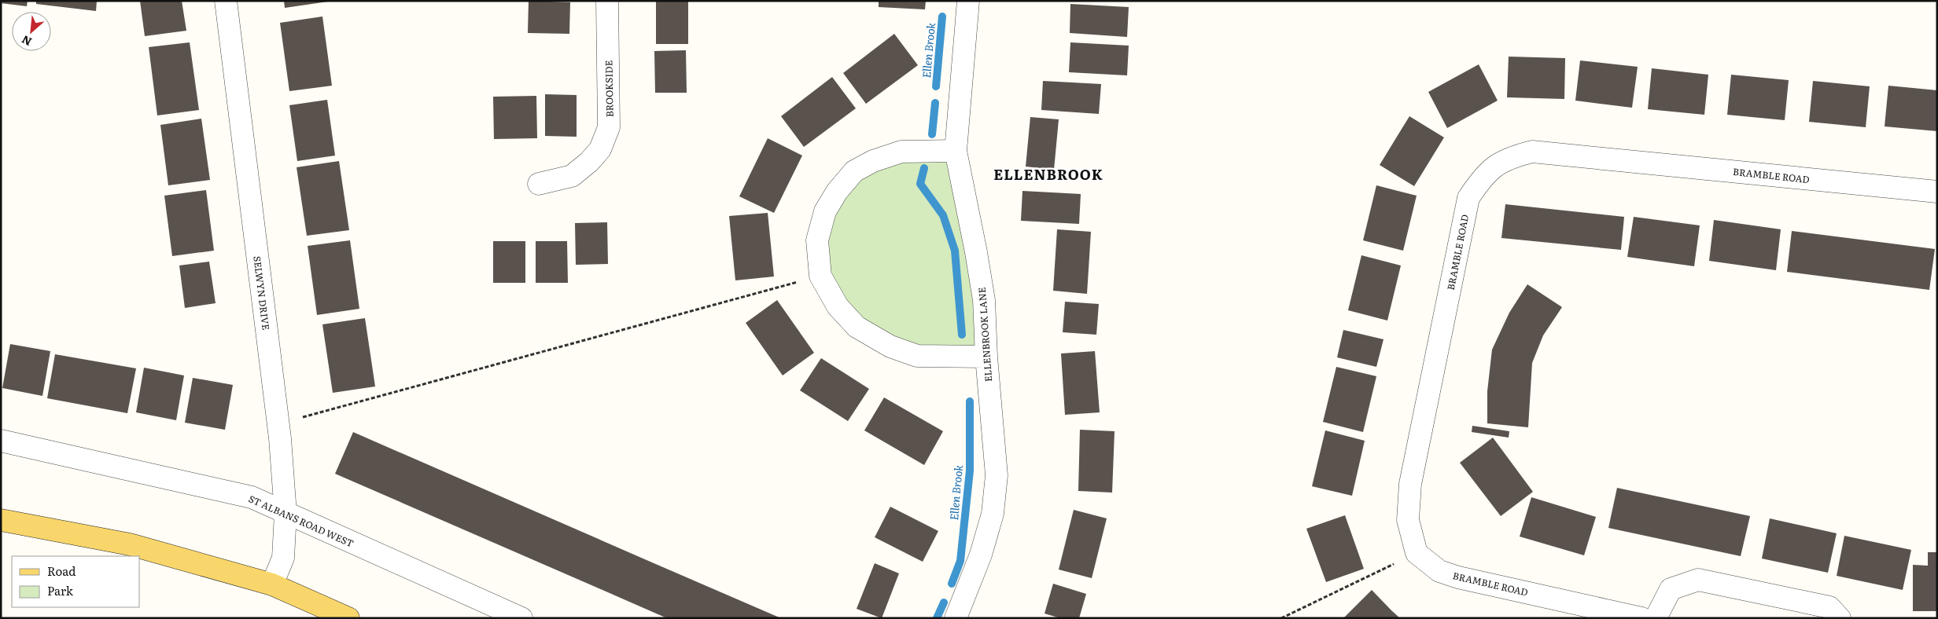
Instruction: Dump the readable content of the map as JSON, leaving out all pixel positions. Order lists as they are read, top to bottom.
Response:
{
  "streets": {
    "street": [
      "BROOKSIDE",
      "BRAMBLE ROAD",
      "SELWYN DRIVE",
      "ELLENBROOK LANE",
      "ST ALBANS ROAD WEST"
    ]
  },
  "crossings": [
    ["SELWYN DRIVE", "ST ALBANS ROAD WEST"]
  ],
  "districts": ["ELLENBROOK"],
  "water": ["Ellen Brook"],
  "legend": ["Road", "Park"],
  "north": "bottom left"
}
